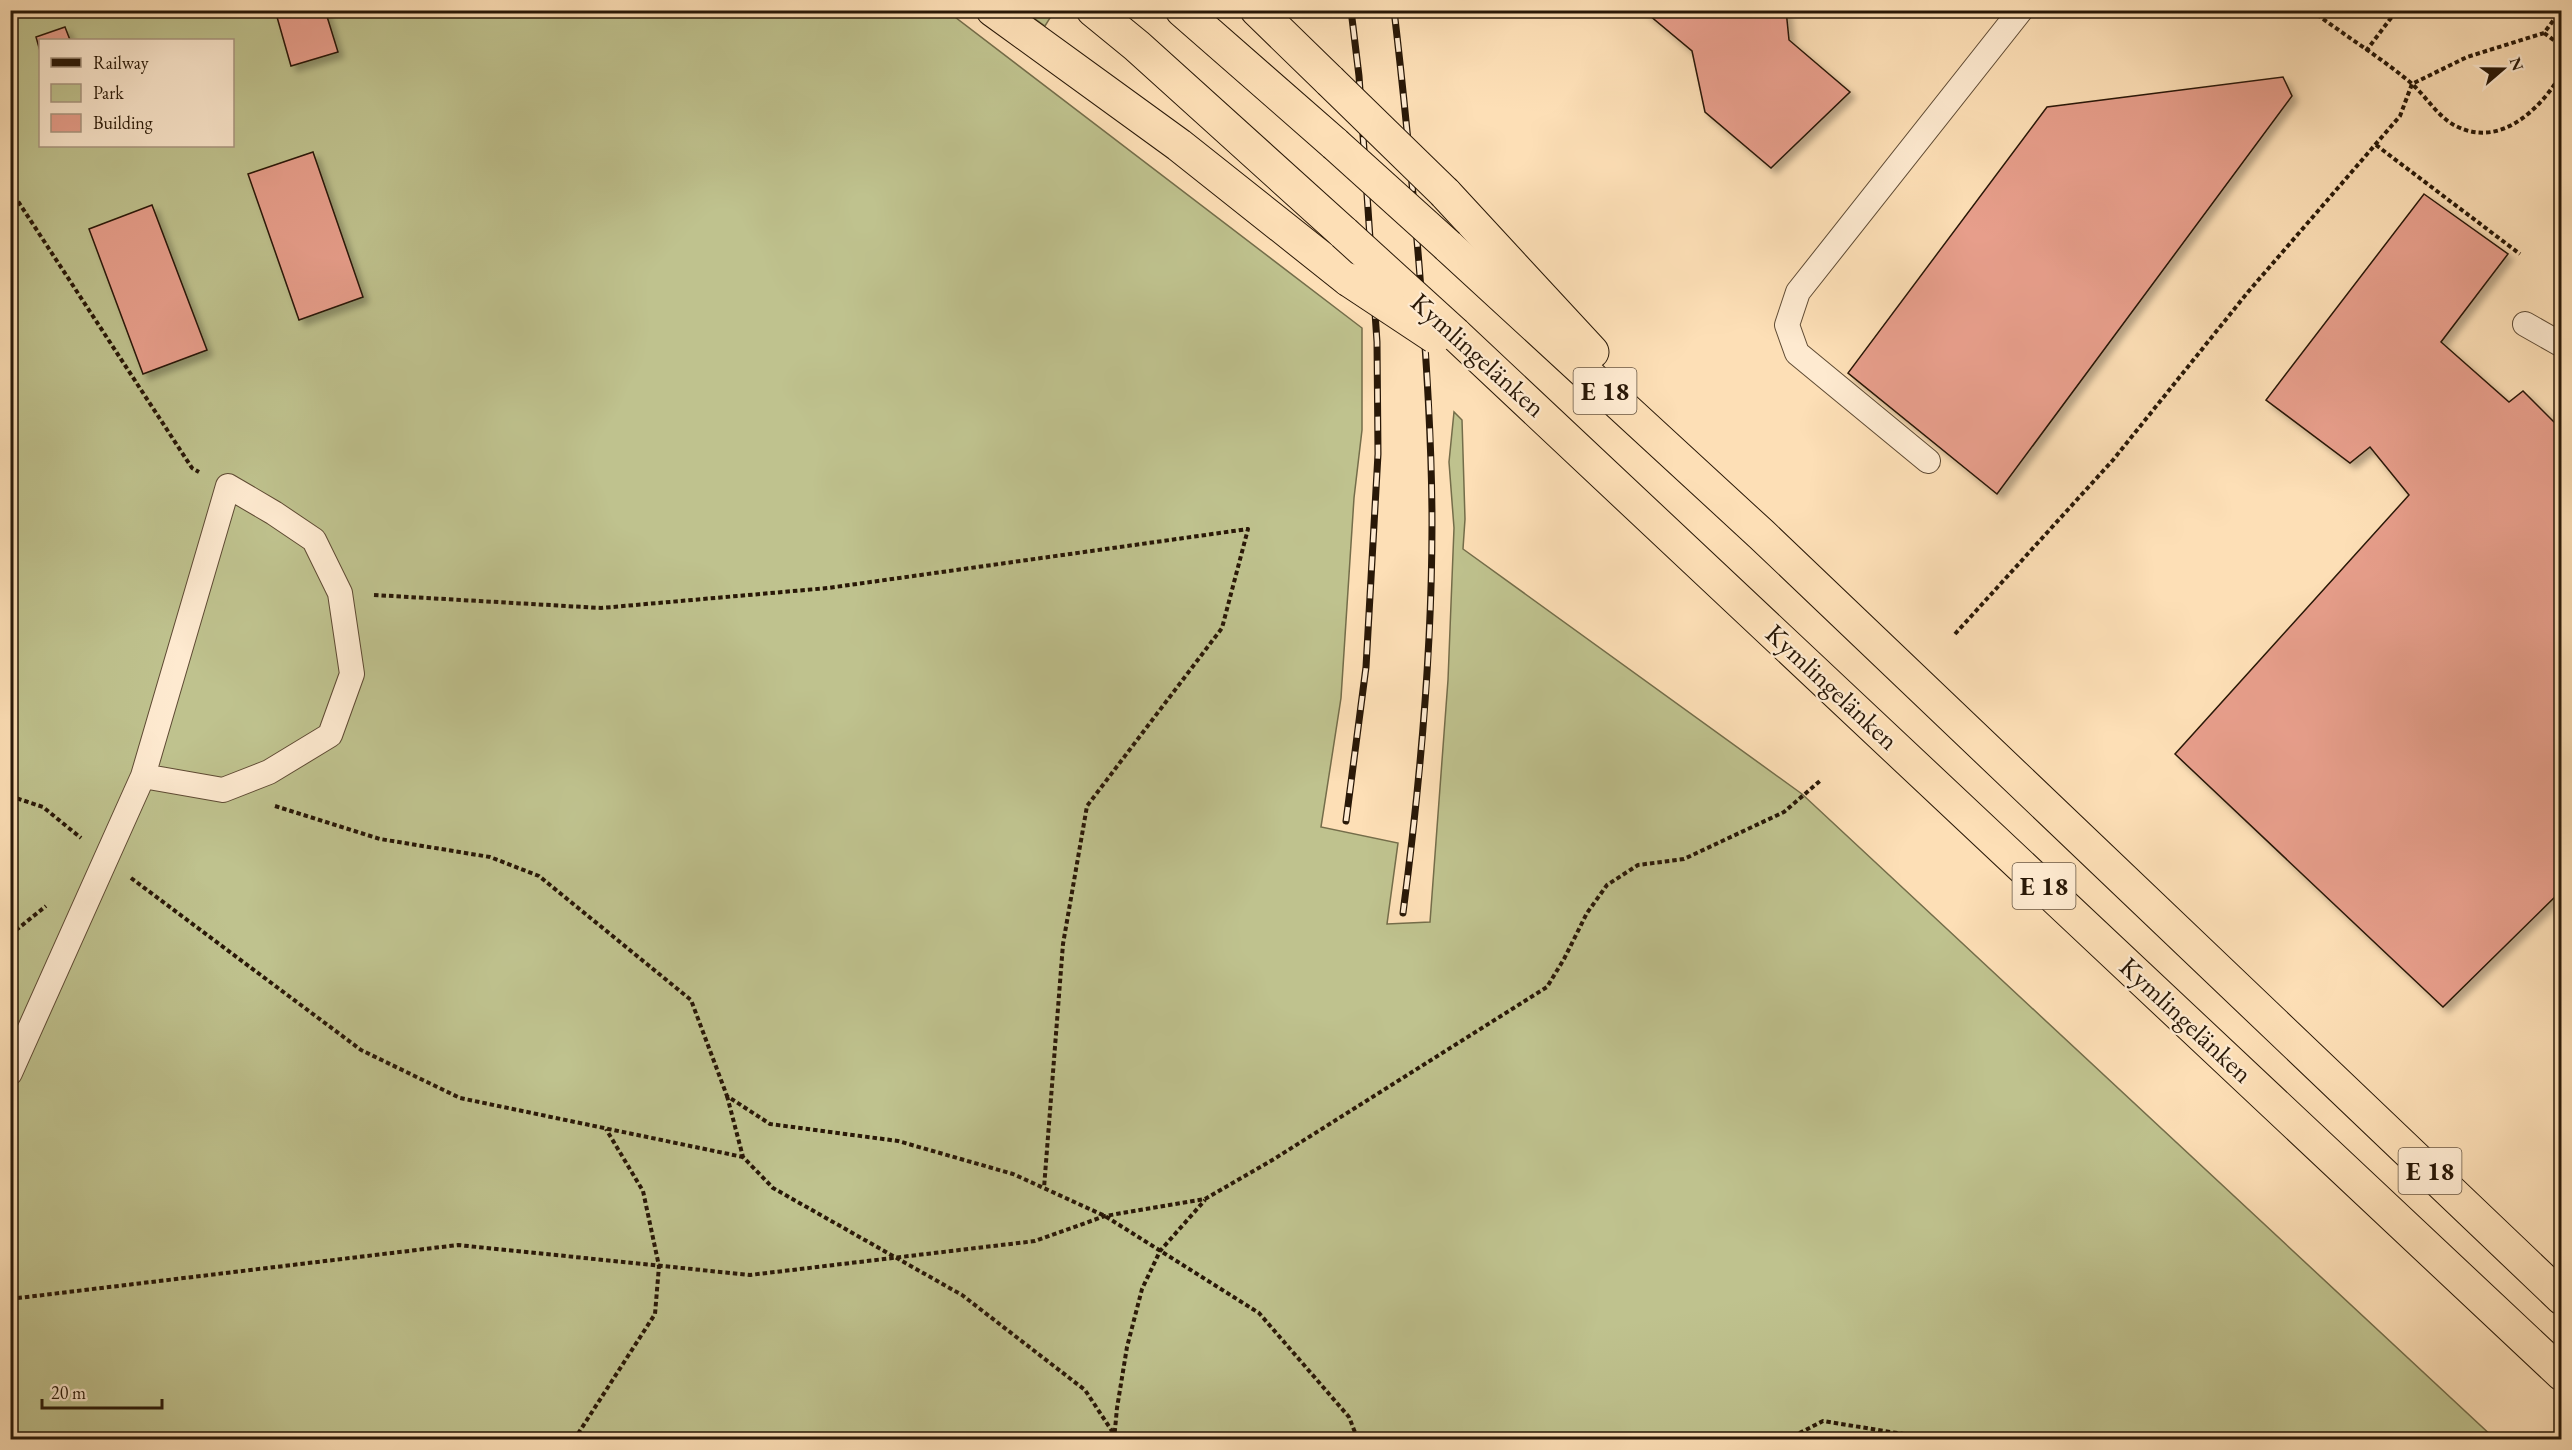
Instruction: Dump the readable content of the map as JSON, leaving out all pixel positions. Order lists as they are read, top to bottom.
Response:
{
  "streets": {
    "highway": ["Kymlingelänken", "E 18"]
  },
  "legend": ["Railway", "Park", "Building"],
  "scale_bar": "20 m",
  "north": "right"
}
